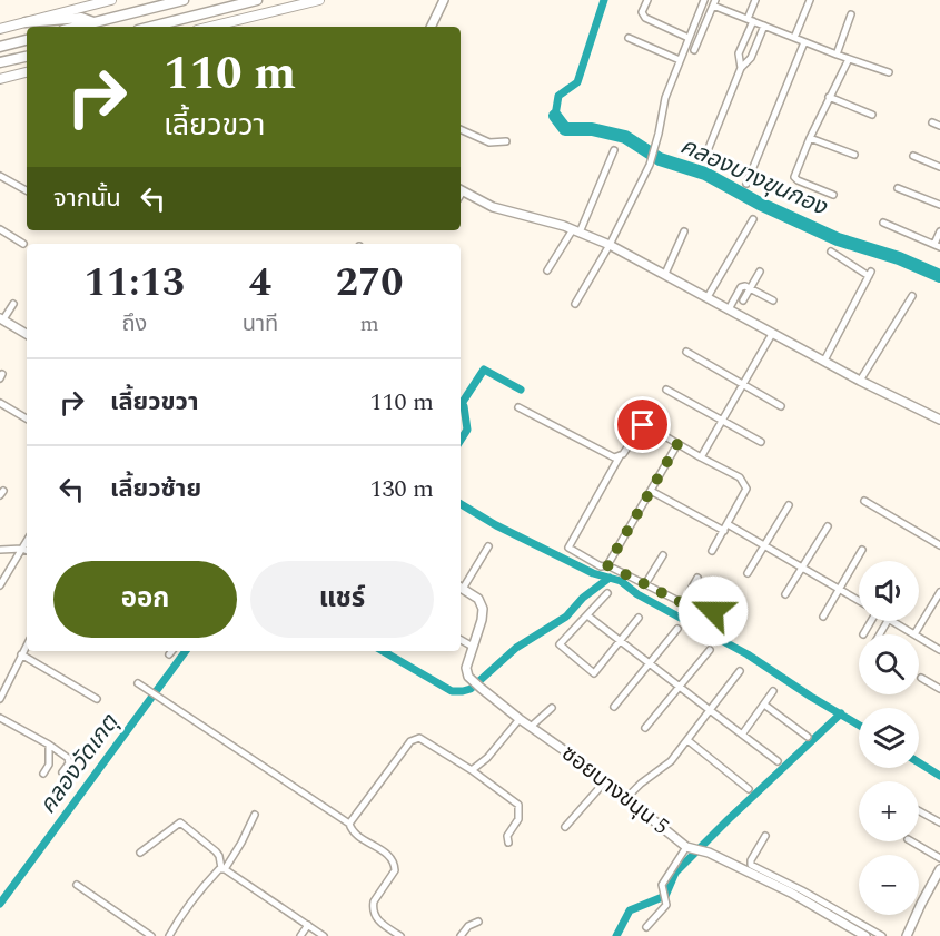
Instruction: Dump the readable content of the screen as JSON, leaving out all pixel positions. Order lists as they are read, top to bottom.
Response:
{
  "streets": {
    "street": ["ซอยบางขนุน 5"]
  },
  "water": ["คลองบางขุนกอง", "คลองวัดเกตุ"],
  "page": {
    "turn": ["110 m", "เลี้ยวขวา"],
    "then": "จากนั้น",
    "eta": [
      "11:13",
      "ถึง",
      "4",
      "นาที",
      "270",
      "m"
    ],
    "list": [
      {
        "name": "เลี้ยวขวา",
        "value": "110 m"
      },
      {
        "name": "เลี้ยวซ้าย",
        "value": "130 m"
      }
    ],
    "buttons": ["ออก", "แชร์"],
    "map_buttons": ["+", "−"]
  }
}
